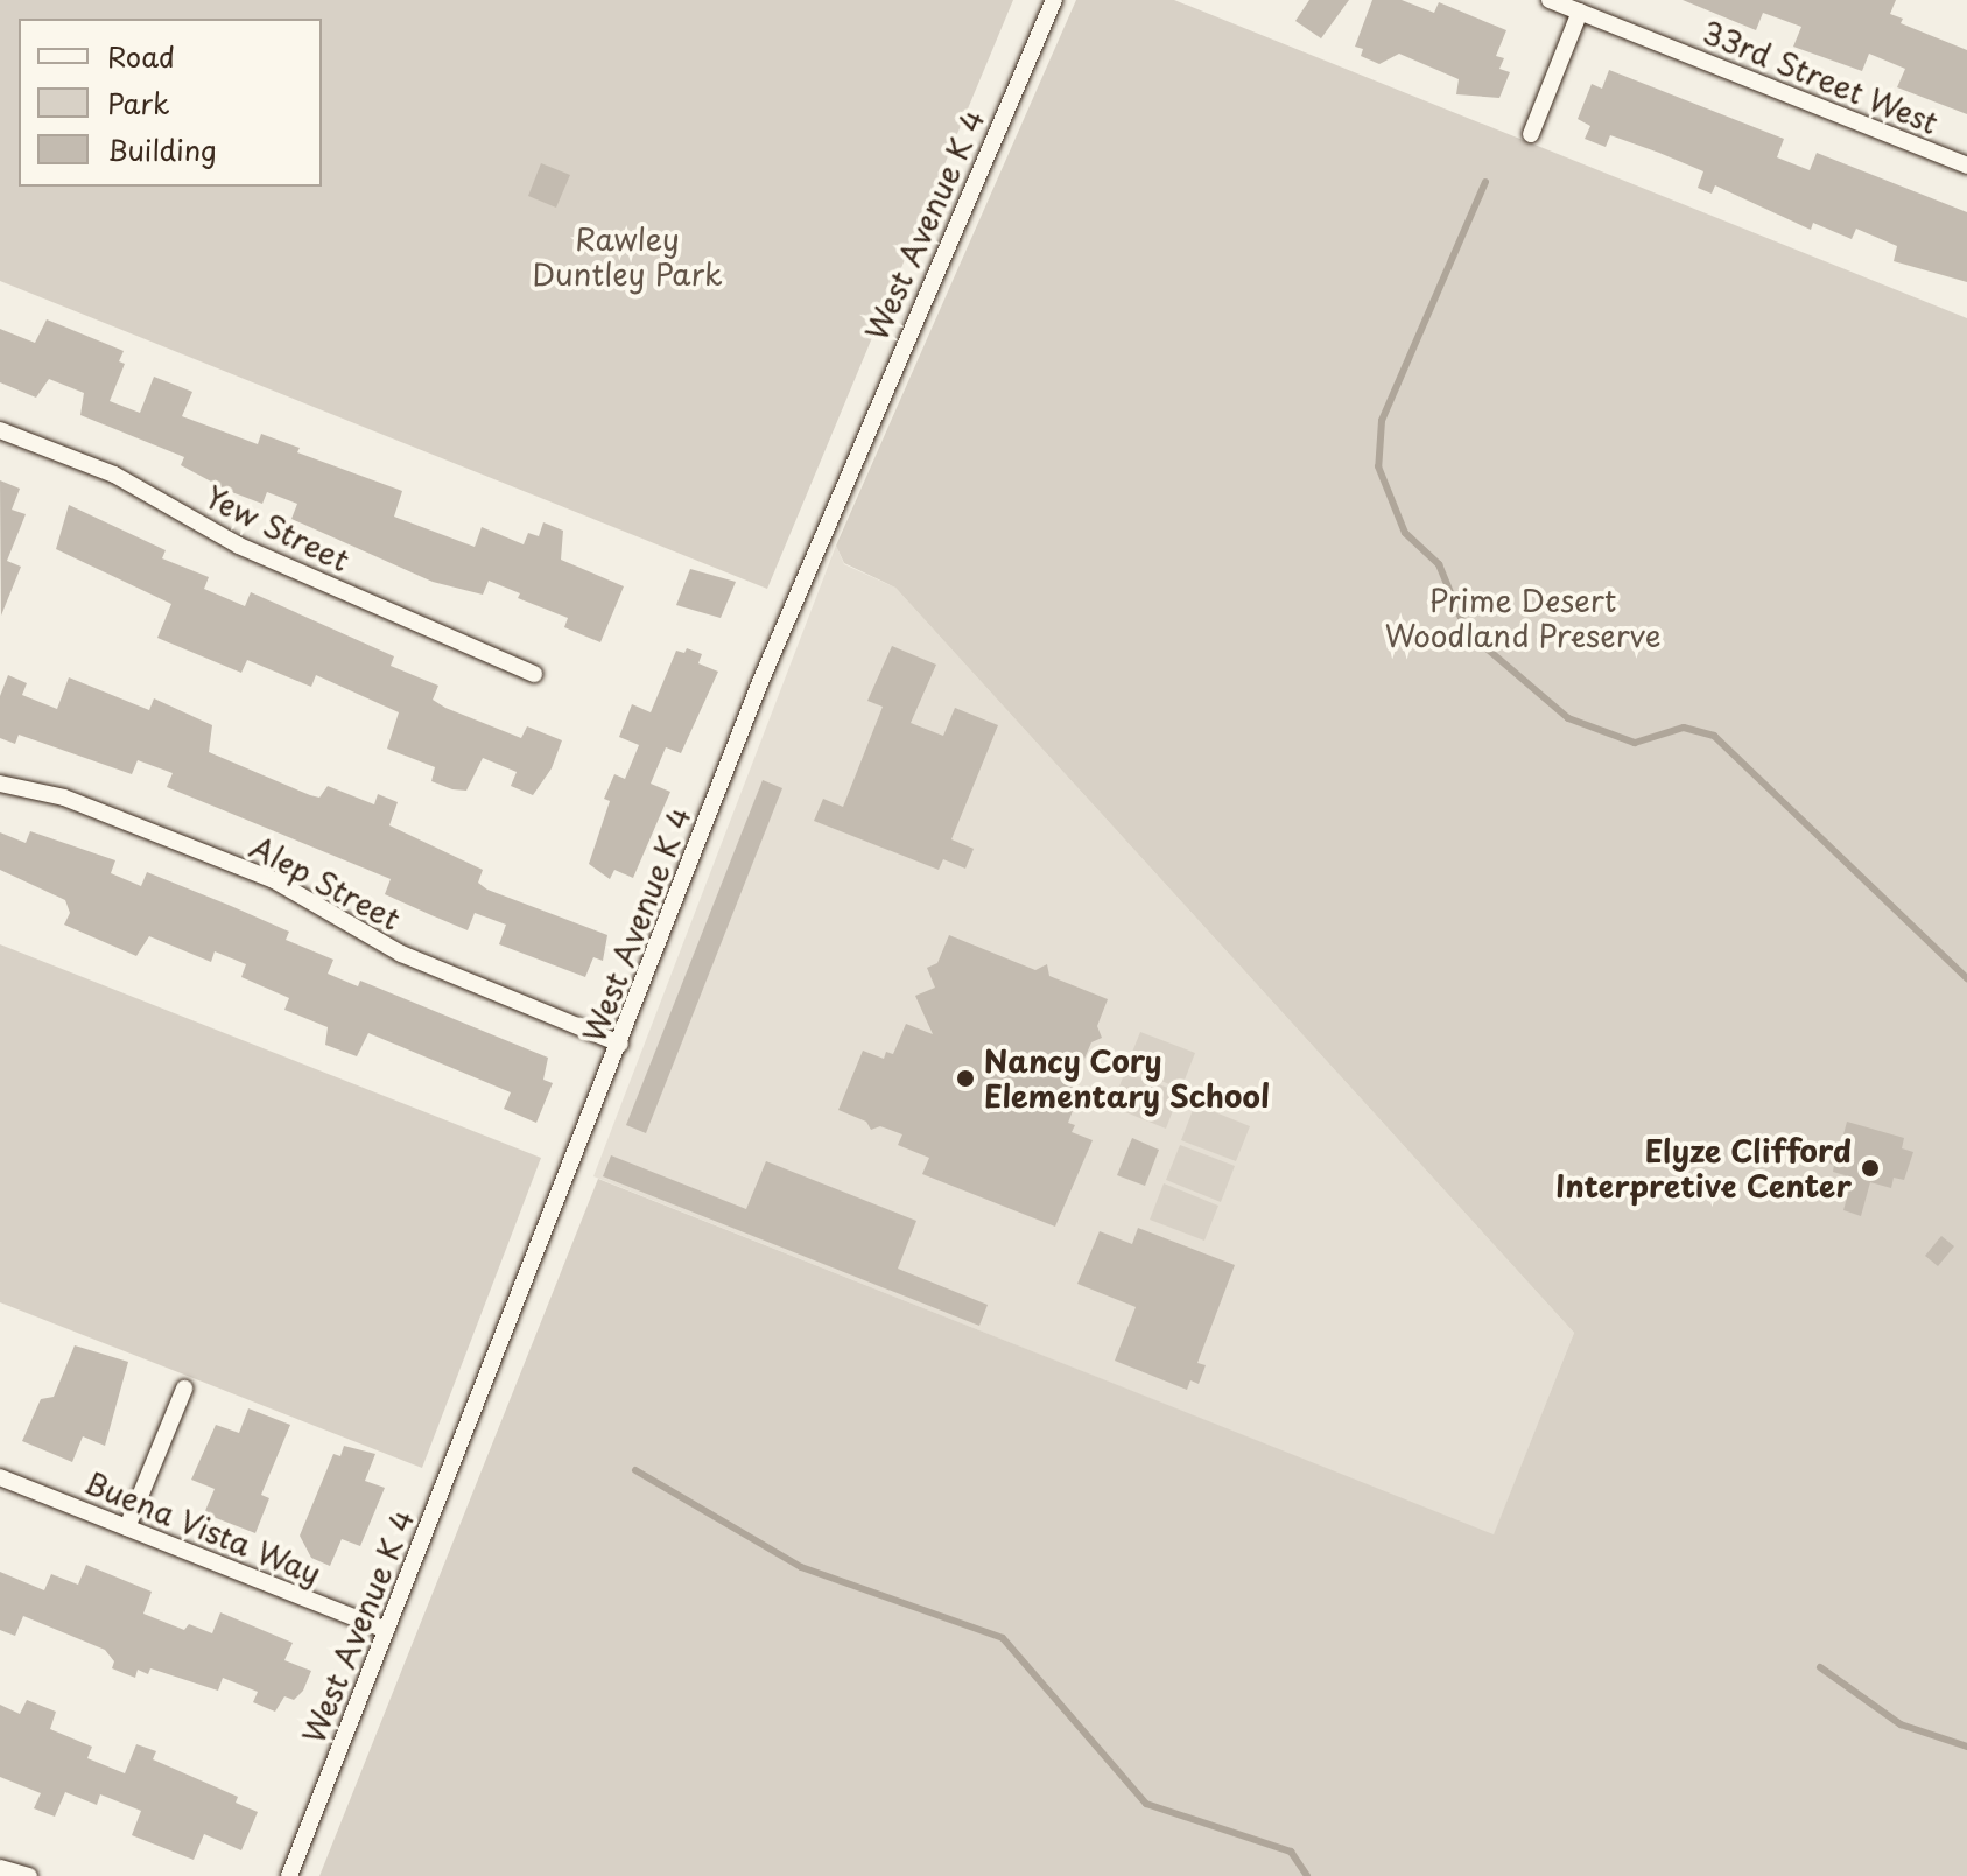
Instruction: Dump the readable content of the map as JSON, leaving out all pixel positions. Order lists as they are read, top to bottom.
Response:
{
  "streets": {
    "street": [
      "33rd Street West",
      "West Avenue K 4",
      "Yew Street",
      "Alep Street",
      "Buena Vista Way"
    ]
  },
  "crossings": [
    ["West Avenue K 4", "Alep Street"],
    ["West Avenue K 4", "Buena Vista Way"]
  ],
  "parks": ["Rawley Duntley Park", "Prime Desert Woodland Preserve"],
  "places": ["Nancy Cory Elementary School", "Elyze Clifford Interpretive Center"],
  "legend": ["Road", "Park", "Building"]
}
